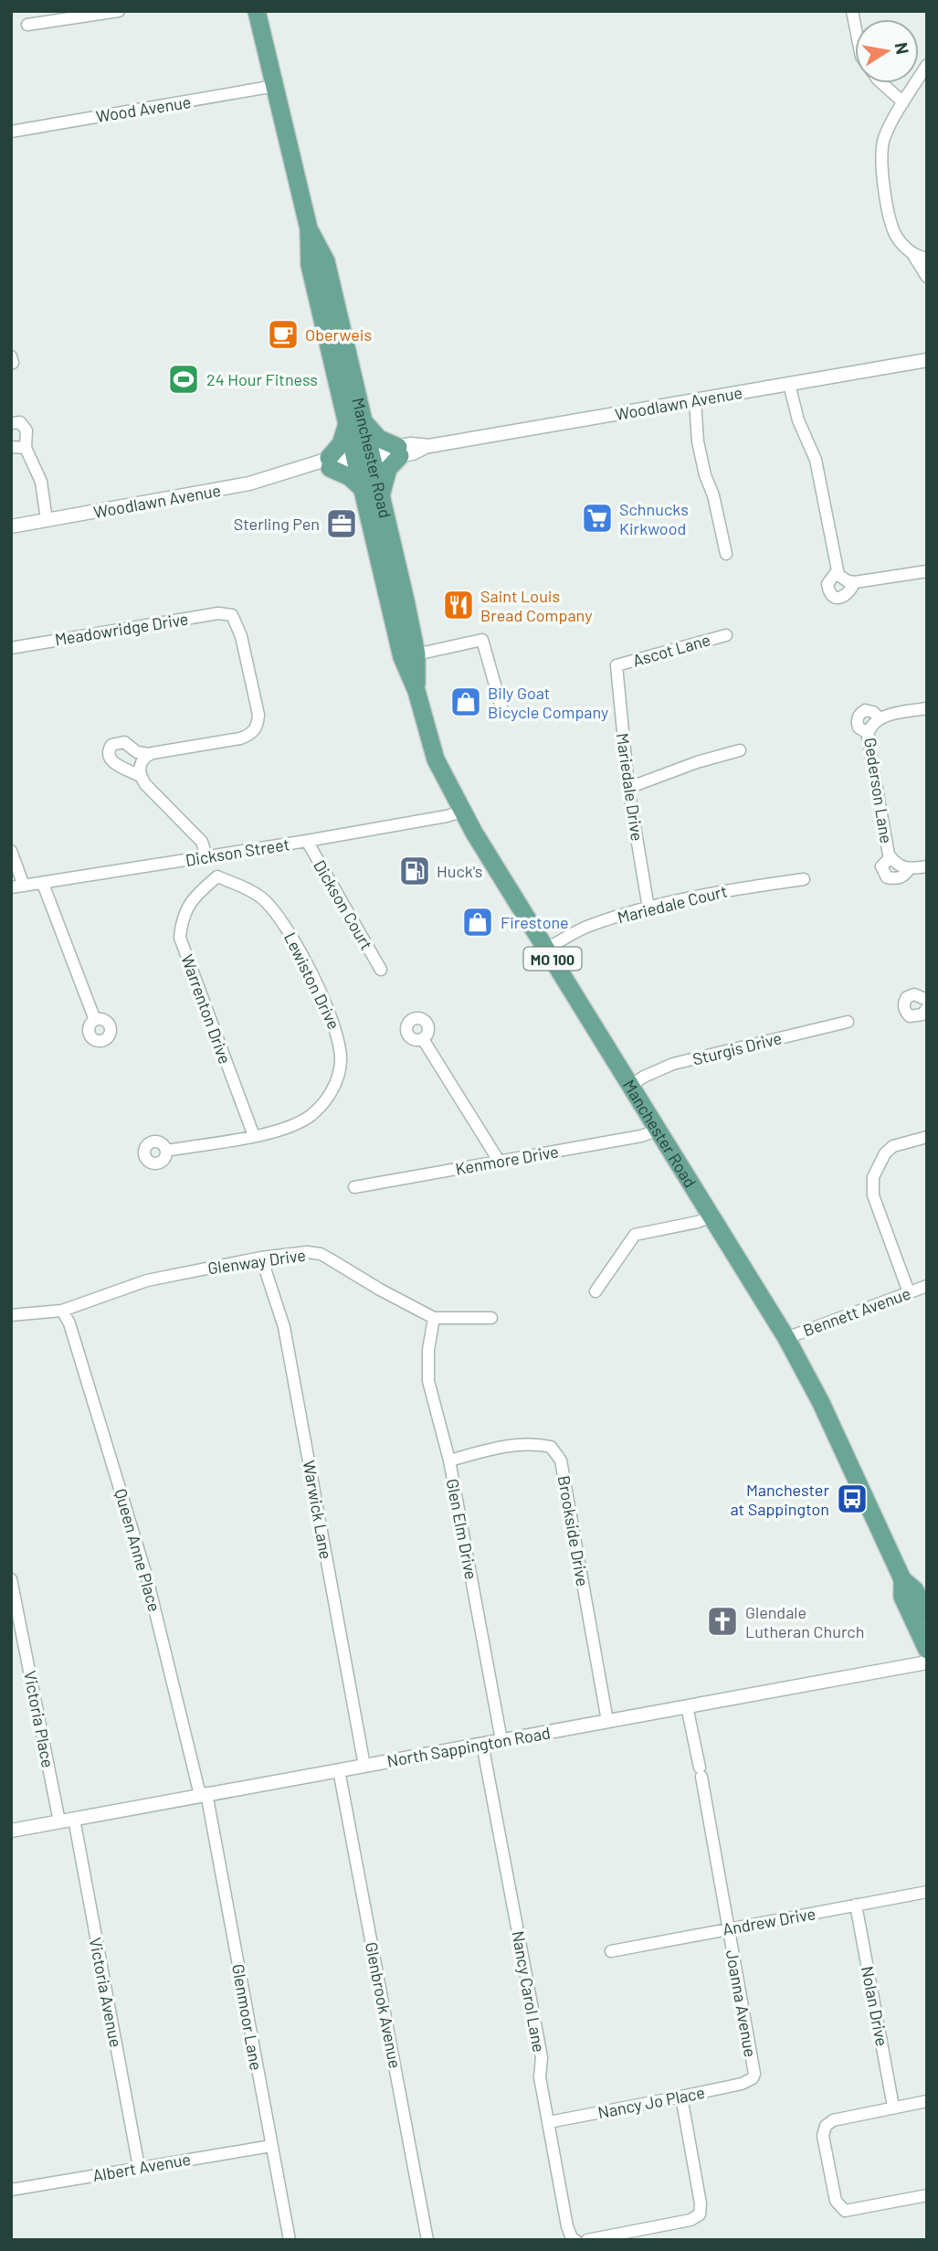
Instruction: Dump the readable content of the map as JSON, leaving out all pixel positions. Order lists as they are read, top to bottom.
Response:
{
  "streets": {
    "main road": ["Manchester Road", "MO 100"],
    "street": [
      "Wood Avenue",
      "Woodlawn Avenue",
      "Meadowridge Drive",
      "Ascot Lane",
      "Mariedale Drive",
      "Gederson Lane",
      "Dickson Street",
      "Mariedale Court",
      "Dickson Court",
      "Lewiston Drive",
      "Warrenton Drive",
      "Sturgis Drive",
      "Kenmore Drive",
      "Glenway Drive",
      "Bennett Avenue",
      "Warwick Lane",
      "Glen Elm Drive",
      "Brookside Drive",
      "Queen Anne Place",
      "Victoria Place",
      "North Sappington Road",
      "Andrew Drive",
      "Nancy Carol Lane",
      "Victoria Avenue",
      "Joanna Avenue",
      "Glenbrook Avenue",
      "Nolan Drive",
      "Glenmoor Lane",
      "Nancy Jo Place",
      "Albert Avenue"
    ]
  },
  "crossings": [
    ["Wood Avenue", "Manchester Road"],
    ["Woodlawn Avenue", "Manchester Road"],
    ["Manchester Road", "Dickson Street"],
    ["Manchester Road", "Mariedale Court"],
    ["Manchester Road", "Sturgis Drive"],
    ["Manchester Road", "Kenmore Drive"],
    ["Manchester Road", "Bennett Avenue"],
    ["Ascot Lane", "Mariedale Drive"],
    ["Mariedale Drive", "Mariedale Court"],
    ["Dickson Street", "Dickson Court"],
    ["Lewiston Drive", "Warrenton Drive"],
    ["Glenway Drive", "Warwick Lane"],
    ["Glenway Drive", "Glen Elm Drive"],
    ["Glenway Drive", "Queen Anne Place"],
    ["Warwick Lane", "North Sappington Road"],
    ["Glen Elm Drive", "Brookside Drive"],
    ["Glen Elm Drive", "North Sappington Road"],
    ["Brookside Drive", "North Sappington Road"],
    ["Queen Anne Place", "North Sappington Road"],
    ["Queen Anne Place", "Glenmoor Lane"],
    ["Victoria Place", "North Sappington Road"],
    ["North Sappington Road", "Nancy Carol Lane"],
    ["North Sappington Road", "Victoria Avenue"],
    ["North Sappington Road", "Joanna Avenue"],
    ["North Sappington Road", "Glenbrook Avenue"],
    ["North Sappington Road", "Glenmoor Lane"],
    ["Andrew Drive", "Joanna Avenue"],
    ["Andrew Drive", "Nolan Drive"],
    ["Nancy Carol Lane", "Nancy Jo Place"],
    ["Victoria Avenue", "Albert Avenue"],
    ["Joanna Avenue", "Nancy Jo Place"],
    ["Glenmoor Lane", "Albert Avenue"]
  ],
  "places": {
    "cafe": ["Oberweis"],
    "sports": ["24 Hour Fitness"],
    "supermarket": ["Schnucks Kirkwood"],
    "office": ["Sterling Pen"],
    "restaurant": ["Saint Louis Bread Company"],
    "shop": ["Bily Goat Bicycle Company", "Firestone"],
    "fuel station": ["Huck's"],
    "bus stop": ["Manchester at Sappington"],
    "church": ["Glendale Lutheran Church"]
  },
  "north": "right"
}
